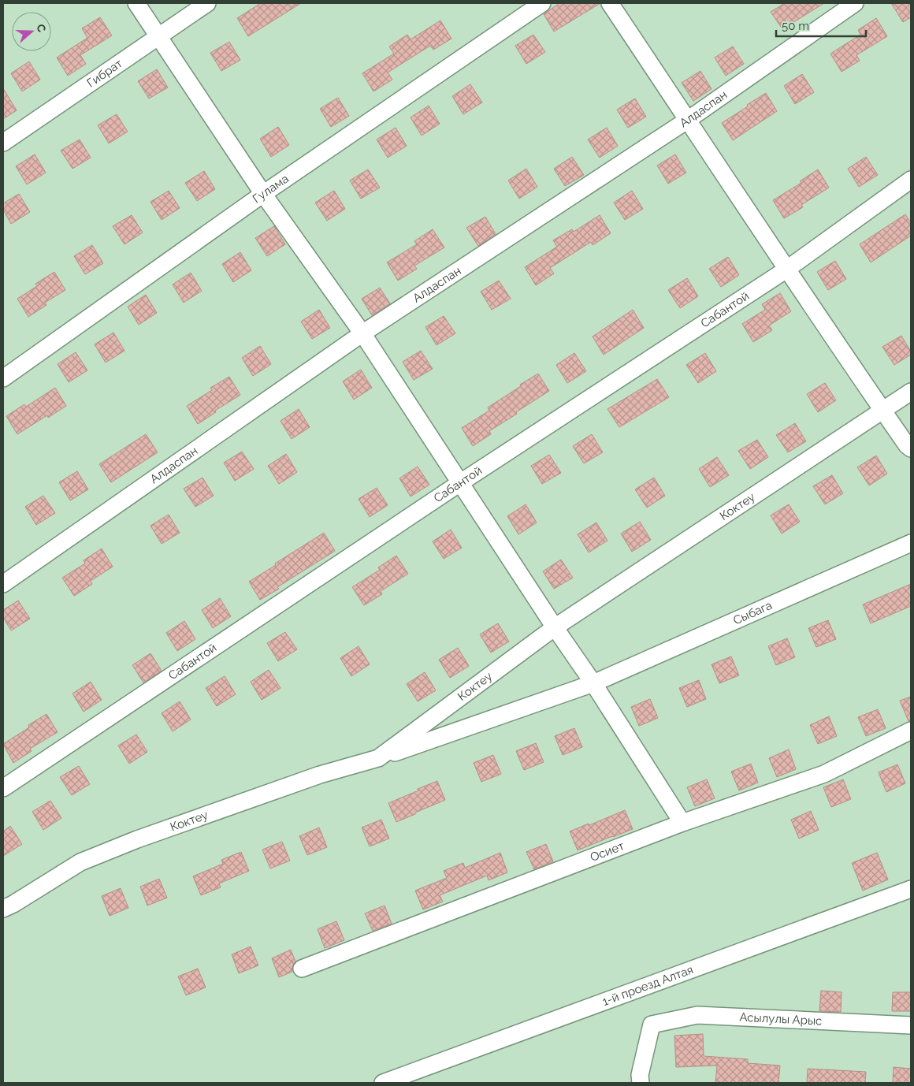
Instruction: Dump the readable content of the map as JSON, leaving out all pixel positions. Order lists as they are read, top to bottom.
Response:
{
  "streets": {
    "street": [
      "Гибрат",
      "Алдаспан",
      "Гулама",
      "Сабантой",
      "Коктеу",
      "Сыбага",
      "Осиет",
      "1-й проезд Алтая",
      "Асылулы Арыс"
    ]
  },
  "crossings": [
    ["Коктеу", "Сыбага"]
  ],
  "scale_bar": "50 m",
  "north": "right"
}
